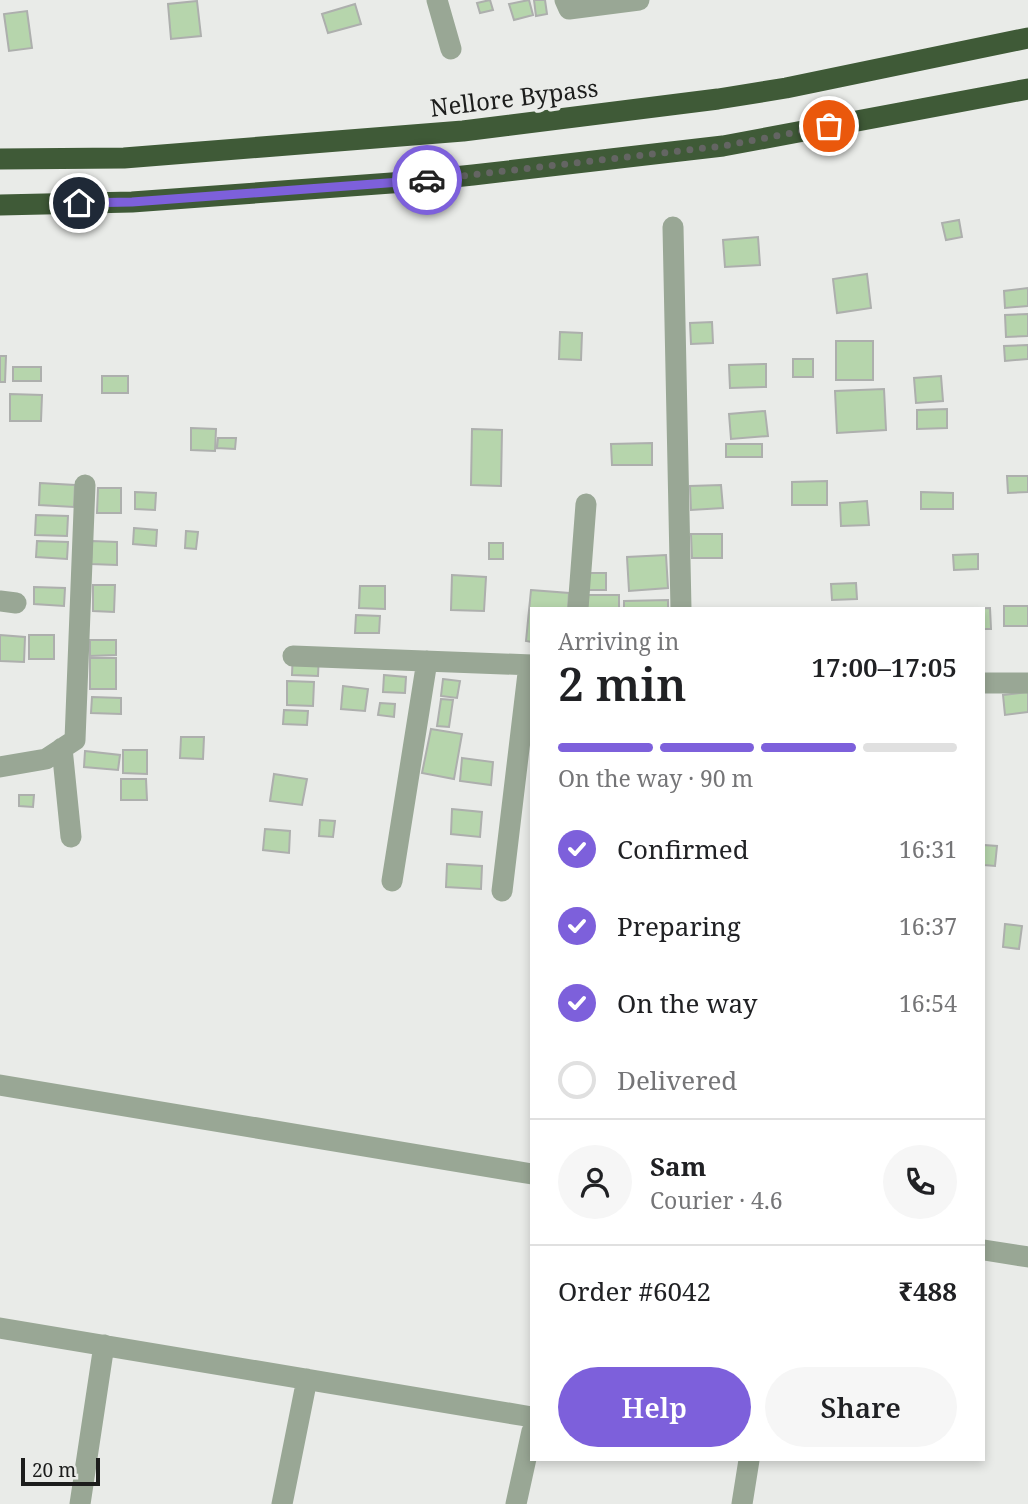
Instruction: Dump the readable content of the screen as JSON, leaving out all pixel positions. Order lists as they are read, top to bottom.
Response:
{
  "streets": {
    "highway": ["Nellore Bypass"]
  },
  "scale_bar": "20 m",
  "page": {
    "heading": ["2 min", "Arriving in", "17:00–17:05"],
    "panel": [
      "Sam",
      "Courier · 4.6",
      "Order #6042",
      "₹488"
    ],
    "bar": "On the way · 90 m",
    "list": [
      ["Confirmed", "16:31"],
      ["Preparing", "16:37"],
      ["On the way", "16:54"],
      "Delivered"
    ],
    "buttons": ["Help", "Share"],
    "scale": "20 m"
  }
}
